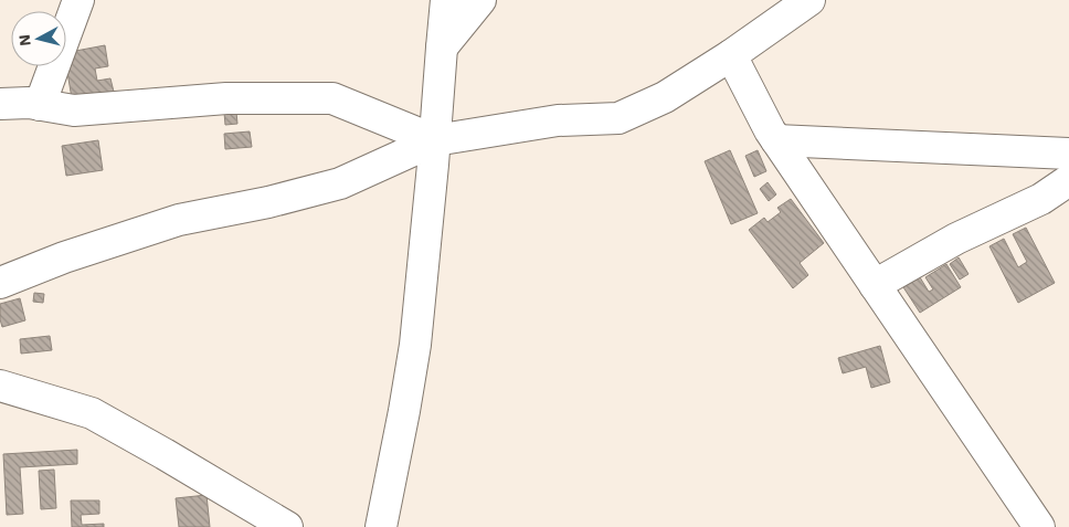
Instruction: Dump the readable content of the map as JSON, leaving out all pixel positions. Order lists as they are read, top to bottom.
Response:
{
  "north": "left"
}
